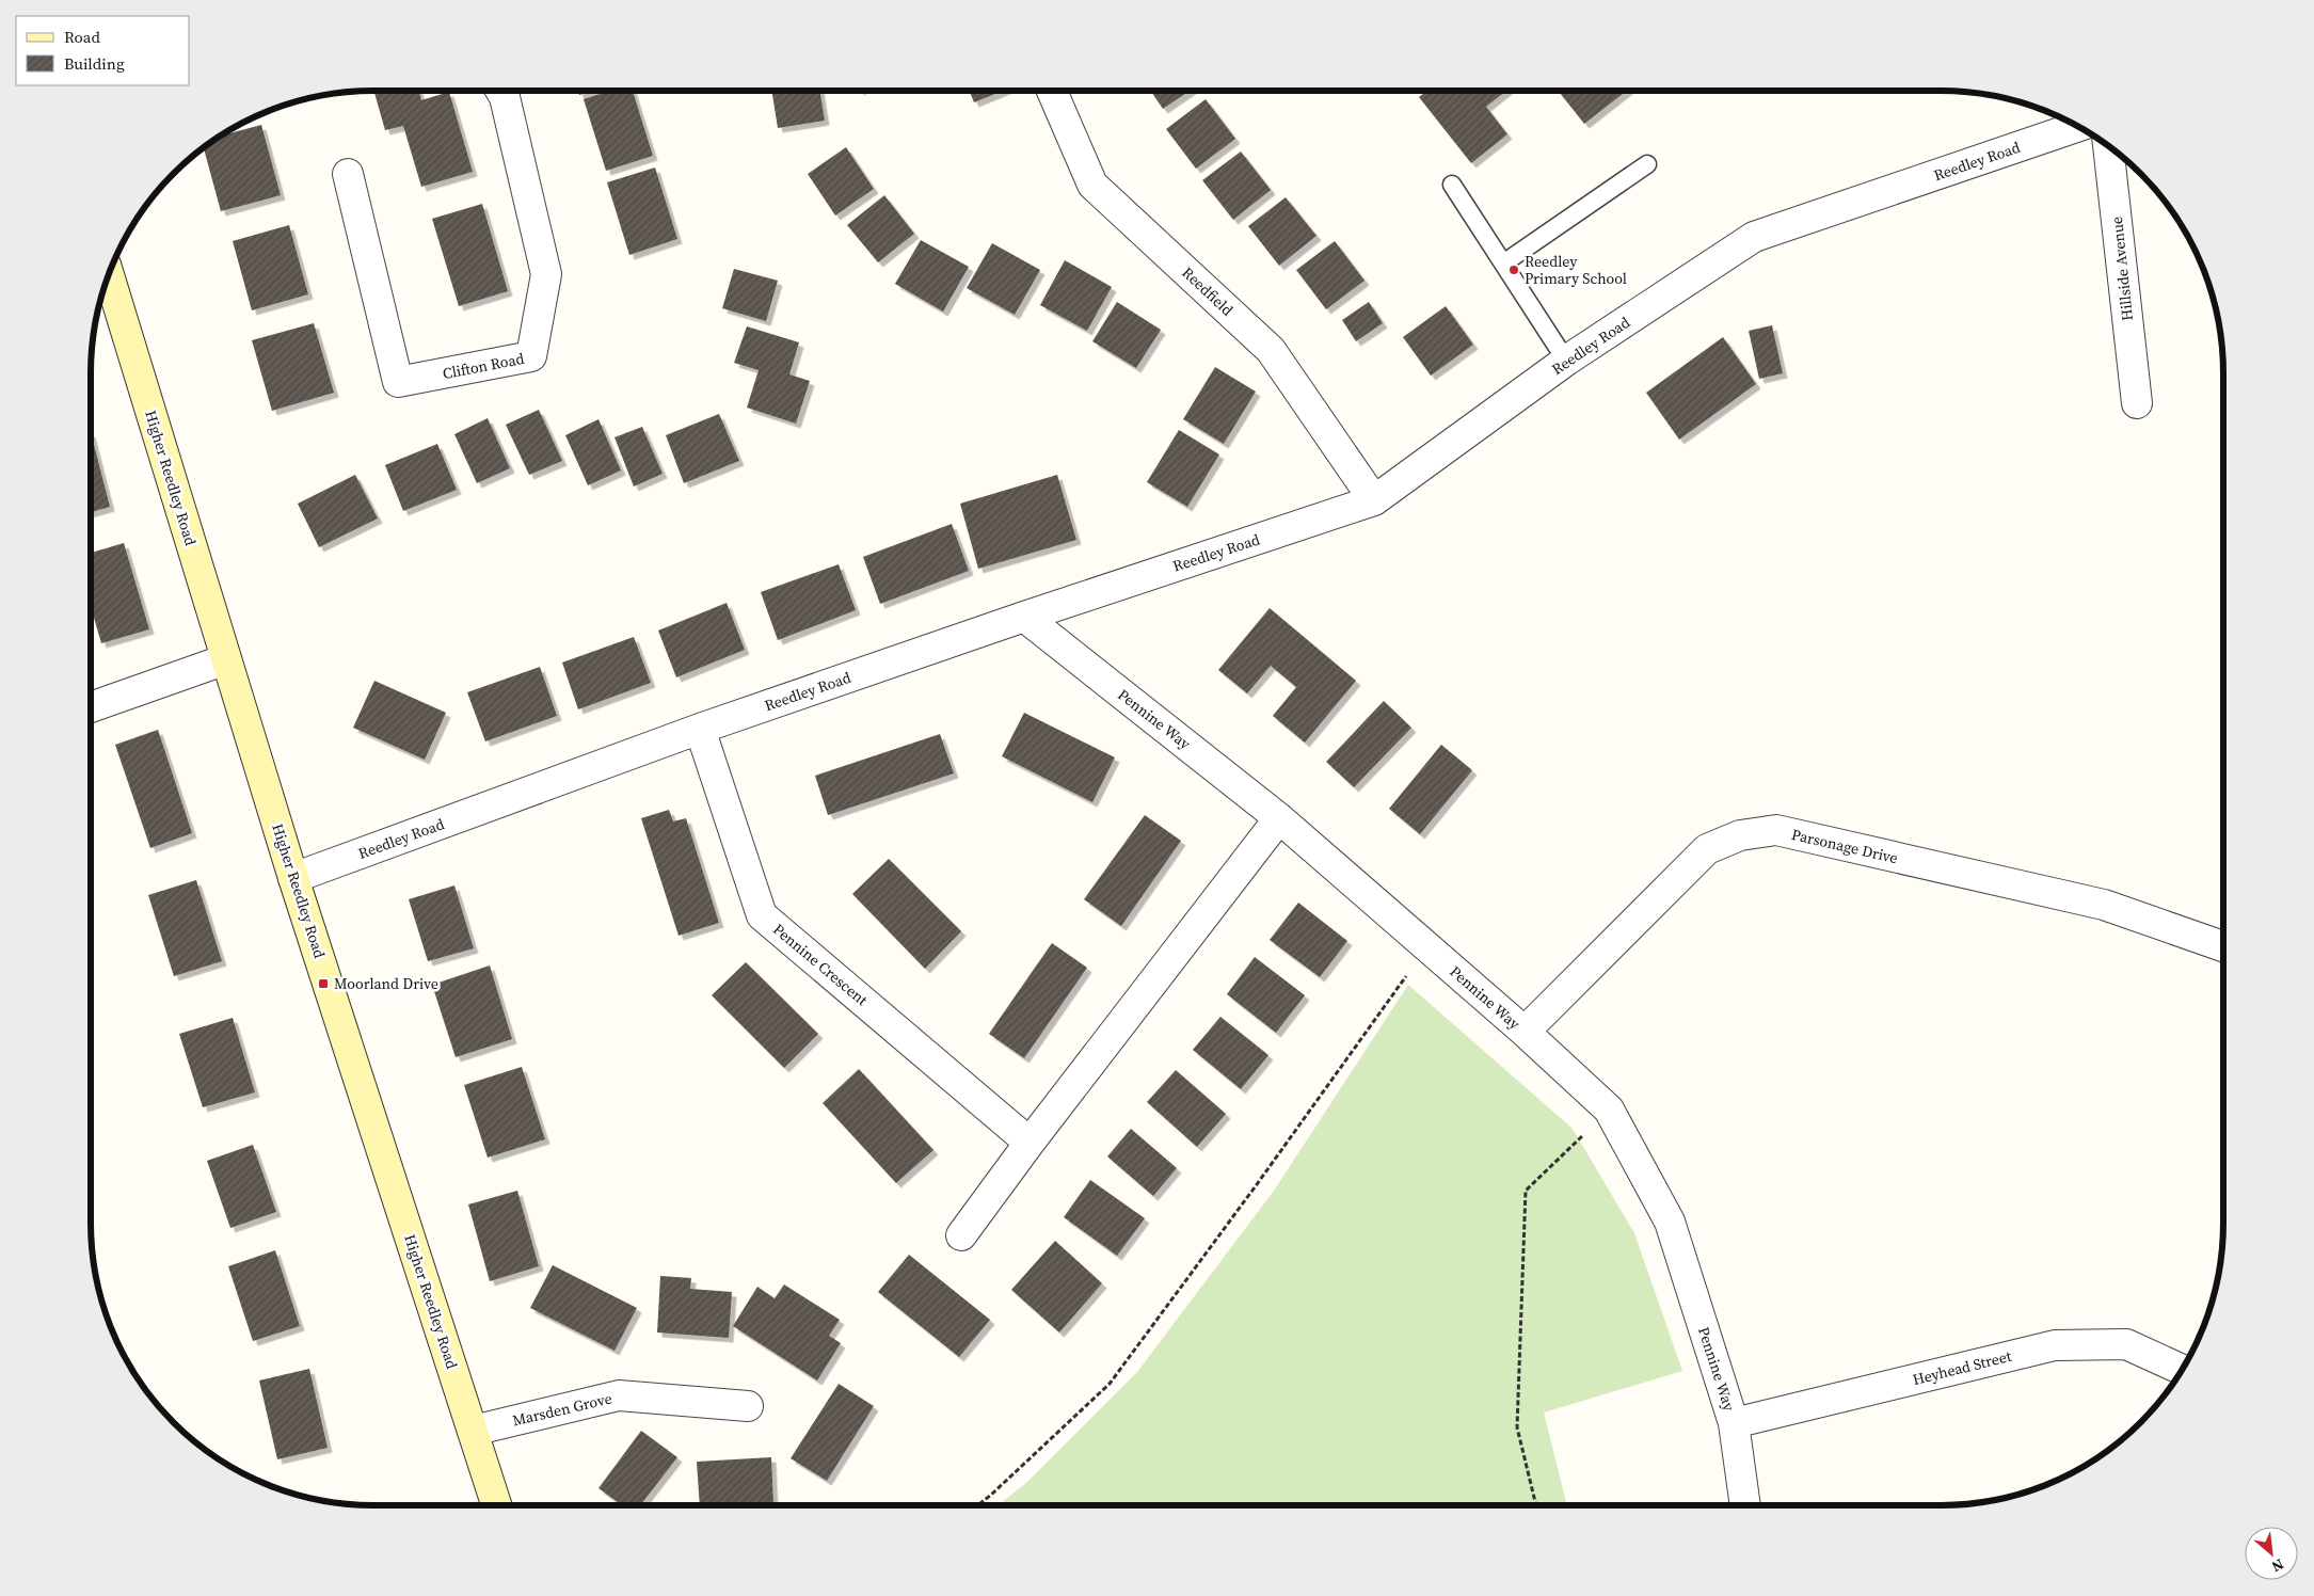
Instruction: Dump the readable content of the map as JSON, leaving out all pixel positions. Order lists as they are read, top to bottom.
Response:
{
  "streets": {
    "street": [
      "Reedley Road",
      "Hillside Avenue",
      "Reedfield",
      "Clifton Road",
      "Higher Reedley Road",
      "Pennine Way",
      "Parsonage Drive",
      "Pennine Crescent",
      "Heyhead Street",
      "Marsden Grove"
    ]
  },
  "crossings": [
    ["Reedley Road", "Reedfield"],
    ["Reedley Road", "Higher Reedley Road"],
    ["Reedley Road", "Pennine Way"],
    ["Reedley Road", "Pennine Crescent"],
    ["Higher Reedley Road", "Marsden Grove"],
    ["Pennine Way", "Parsonage Drive"],
    ["Pennine Way", "Heyhead Street"]
  ],
  "places": {
    "other": ["Reedley Primary School"],
    "transit": ["Moorland Drive"]
  },
  "legend": ["Road", "Building"],
  "north": "bottom right"
}
